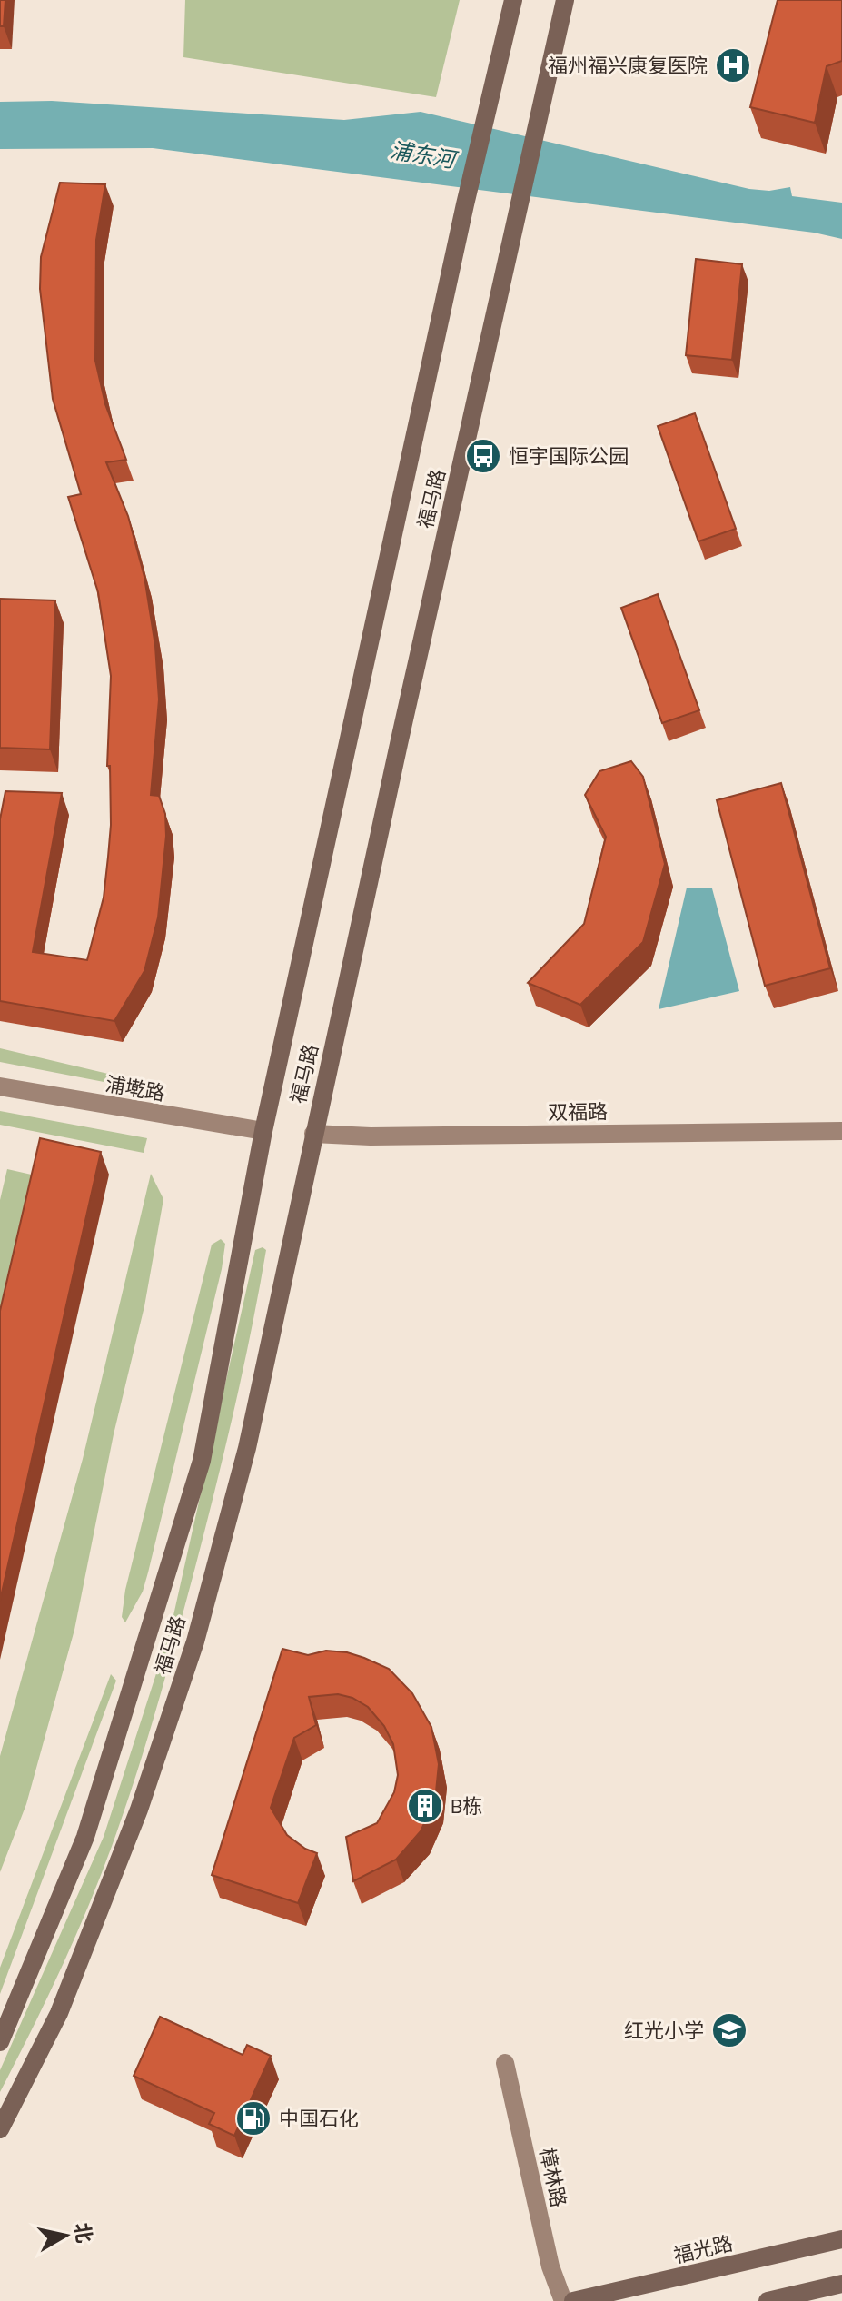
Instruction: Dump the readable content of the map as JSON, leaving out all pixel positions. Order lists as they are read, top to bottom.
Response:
{
  "streets": {
    "main road": ["福马路", "福光路"],
    "street": ["浦墘路", "双福路", "樟林路"]
  },
  "crossings": [
    ["福马路", "浦墘路"],
    ["福马路", "双福路"]
  ],
  "water": ["浦东河"],
  "places": {
    "hospital": ["福州福兴康复医院"],
    "bus stop": ["恒宇国际公园"],
    "building": ["B栋"],
    "school or university": ["红光小学"],
    "fuel station": ["中国石化"]
  },
  "north": "right"
}
